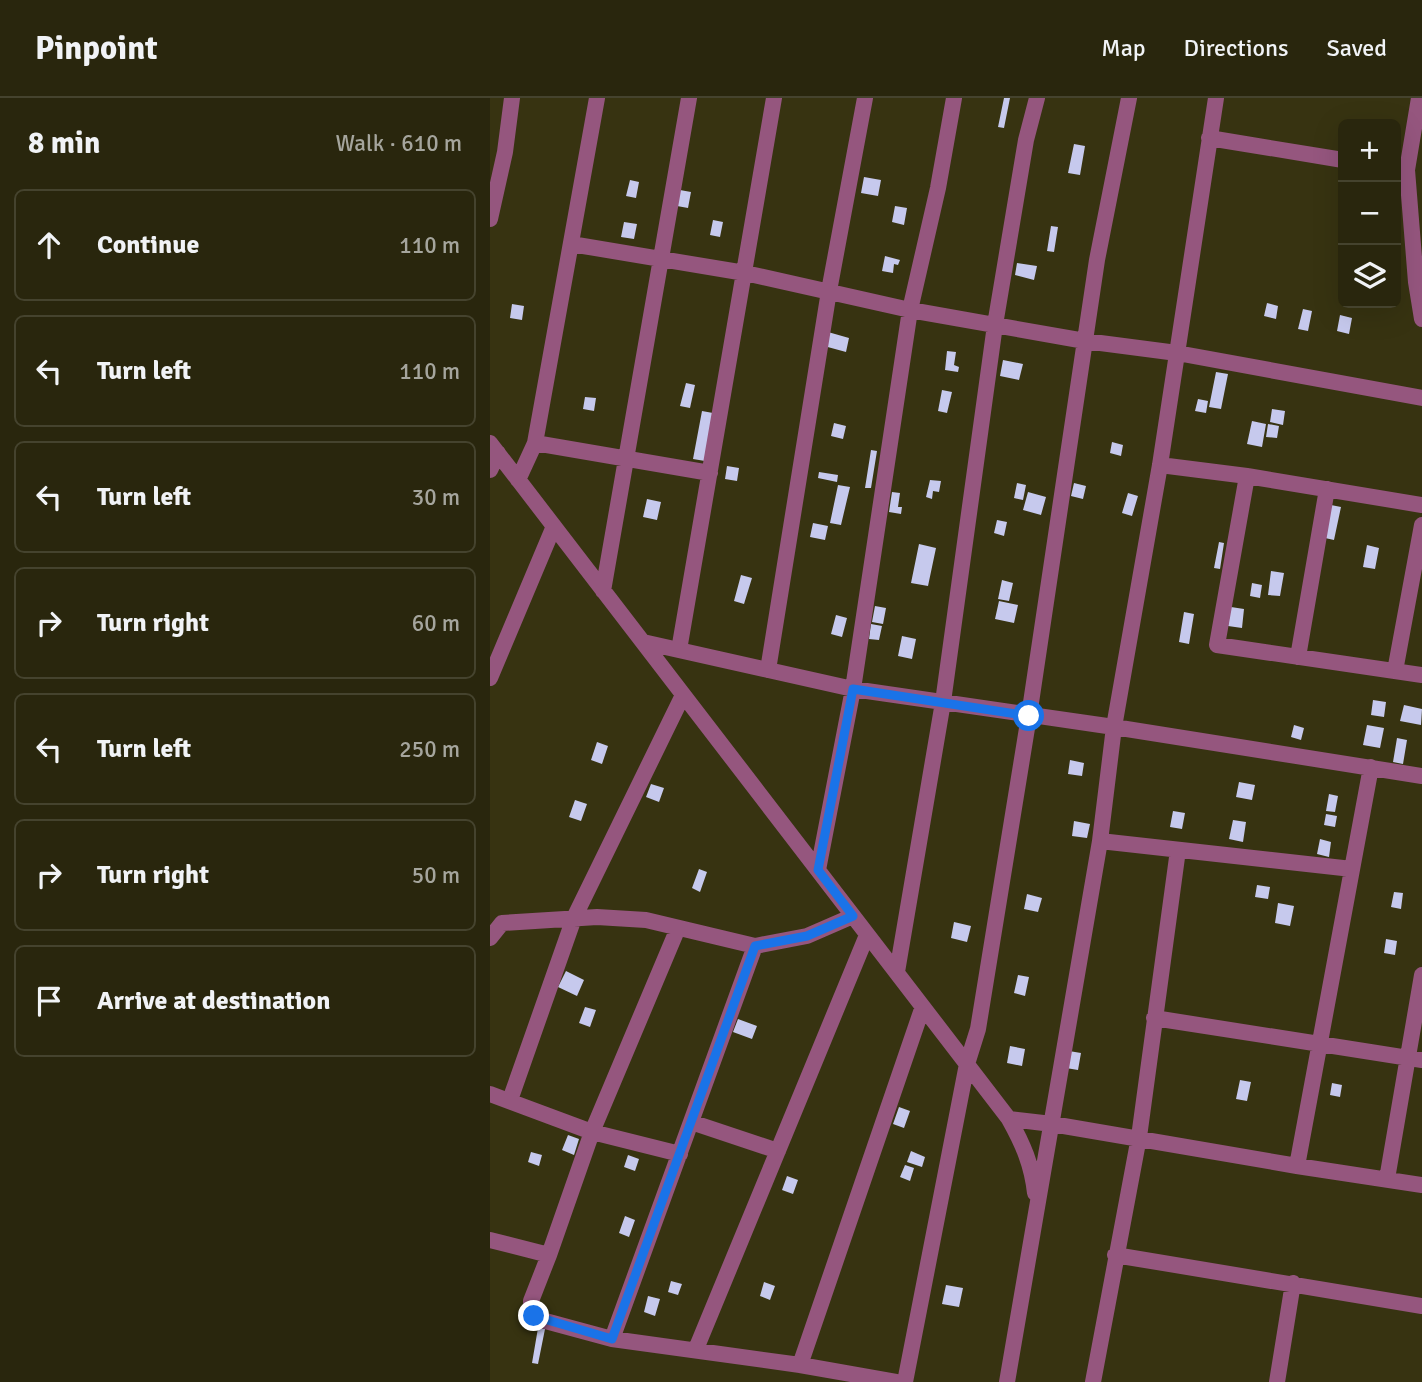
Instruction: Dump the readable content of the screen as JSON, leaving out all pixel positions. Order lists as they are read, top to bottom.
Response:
{
  "page": {
    "header": "Pinpoint",
    "nav": ["Map", "Directions", "Saved"],
    "heading": ["8 min", "Walk · 610 m"],
    "map_buttons": ["+", "−"],
    "list": [
      ["Continue", "110 m"],
      ["Turn left", "110 m"],
      ["Turn left", "30 m"],
      ["Turn right", "60 m"],
      ["Turn left", "250 m"],
      ["Turn right", "50 m"],
      "Arrive at destination"
    ]
  }
}
